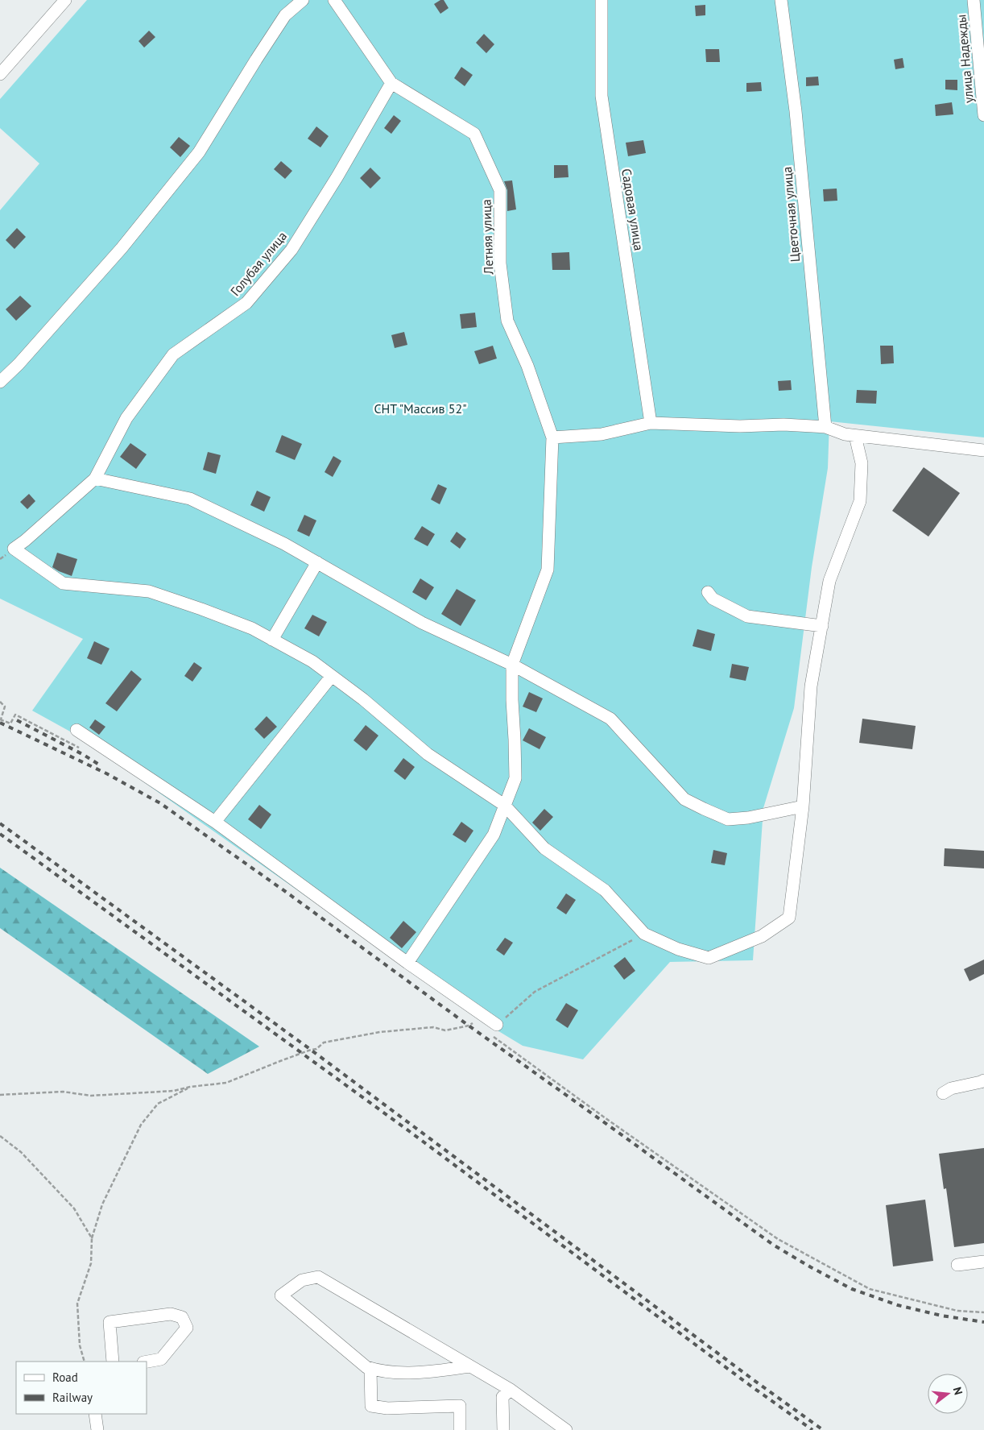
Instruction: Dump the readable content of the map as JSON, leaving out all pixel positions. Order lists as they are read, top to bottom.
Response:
{
  "streets": {
    "lane": [
      "улица Надежды",
      "Садовая улица",
      "Цветочная улица",
      "Летняя улица",
      "Голубая улица"
    ]
  },
  "crossings": [
    ["Летняя улица", "Голубая улица"]
  ],
  "parks": ["СНТ \"Массив 52\""],
  "legend": ["Road", "Railway"],
  "north": "right"
}
